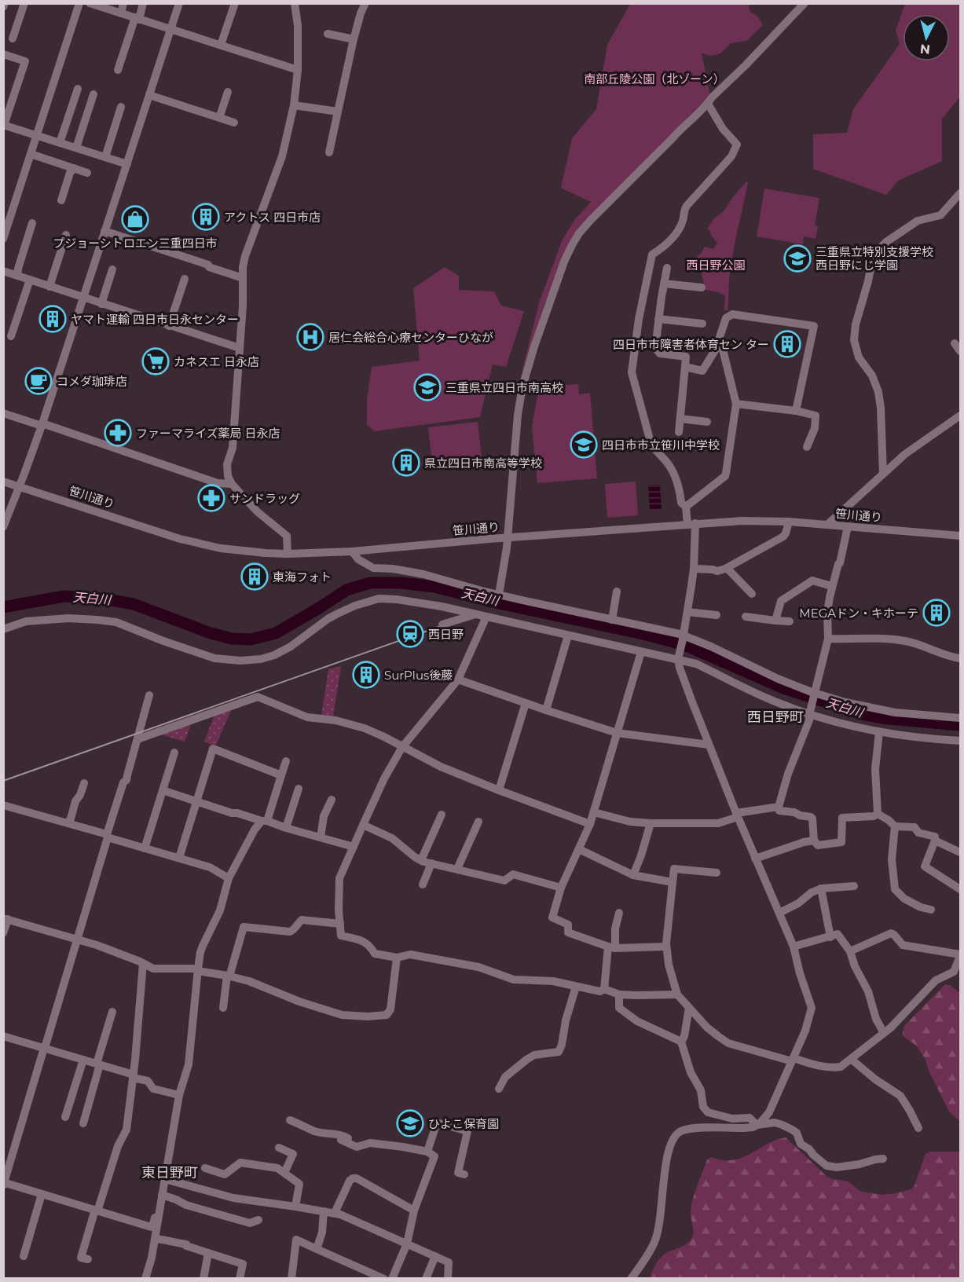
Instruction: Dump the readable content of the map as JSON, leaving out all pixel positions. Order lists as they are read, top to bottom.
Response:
{
  "streets": {
    "street": ["笹川通り"]
  },
  "districts": ["西日野町", "東日野町"],
  "water": ["天白川"],
  "parks": ["南部丘陵公園（北ゾーン）", "西日野公園"],
  "places": {
    "building": [
      "アクトス 四日市店",
      "ヤマト運輸 四日市日永センター",
      "四日市市障害者体育セン ター",
      "県立四日市南高等学校",
      "東海フォト",
      "MEGAドン・キホーテ",
      "SurPlus後藤"
    ],
    "shop": ["プジョーシトロエン三重四日市"],
    "school or university": [
      "三重県立特別支援学校 西日野にじ学園",
      "三重県立四日市南高校",
      "四日市市立笹川中学校",
      "ひよこ保育園"
    ],
    "hospital": ["居仁会総合心療センターひなが"],
    "supermarket": ["カネスエ 日永店"],
    "cafe": ["コメダ珈琲店"],
    "pharmacy": ["ファーマライズ薬局 日永店", "サンドラッグ"],
    "station": ["西日野"]
  },
  "north": "bottom"
}
